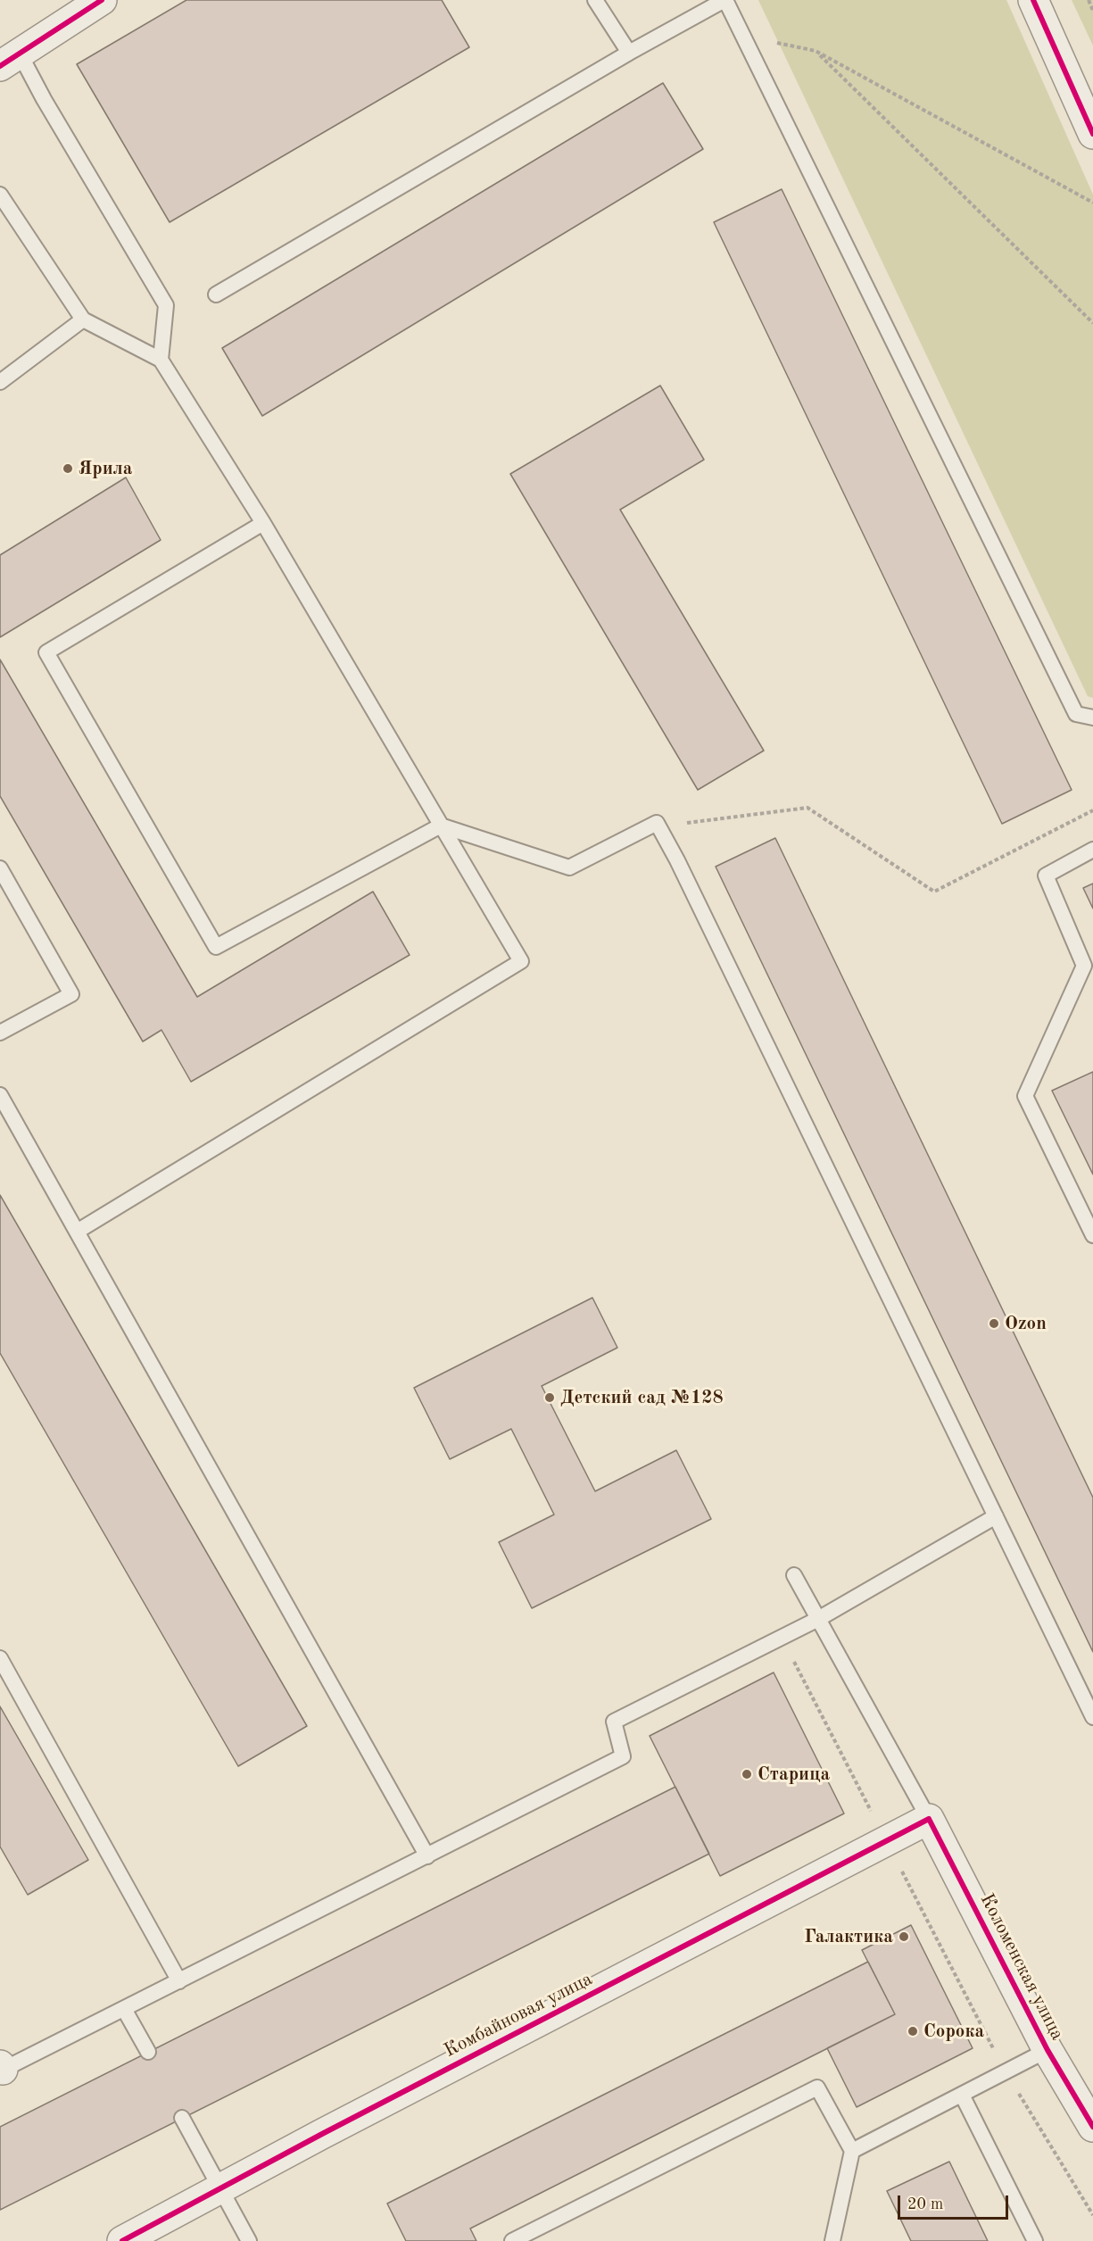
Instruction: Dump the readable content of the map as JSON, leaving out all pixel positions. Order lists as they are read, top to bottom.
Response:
{
  "streets": {
    "street": ["Коломенская улица", "Комбайновая улица"]
  },
  "crossings": [
    ["Коломенская улица", "Комбайновая улица"]
  ],
  "places": [
    "Ярила",
    "Ozon",
    "Детский сад №128",
    "Старица",
    "Галактика",
    "Сорока"
  ],
  "scale_bar": "20 m"
}
